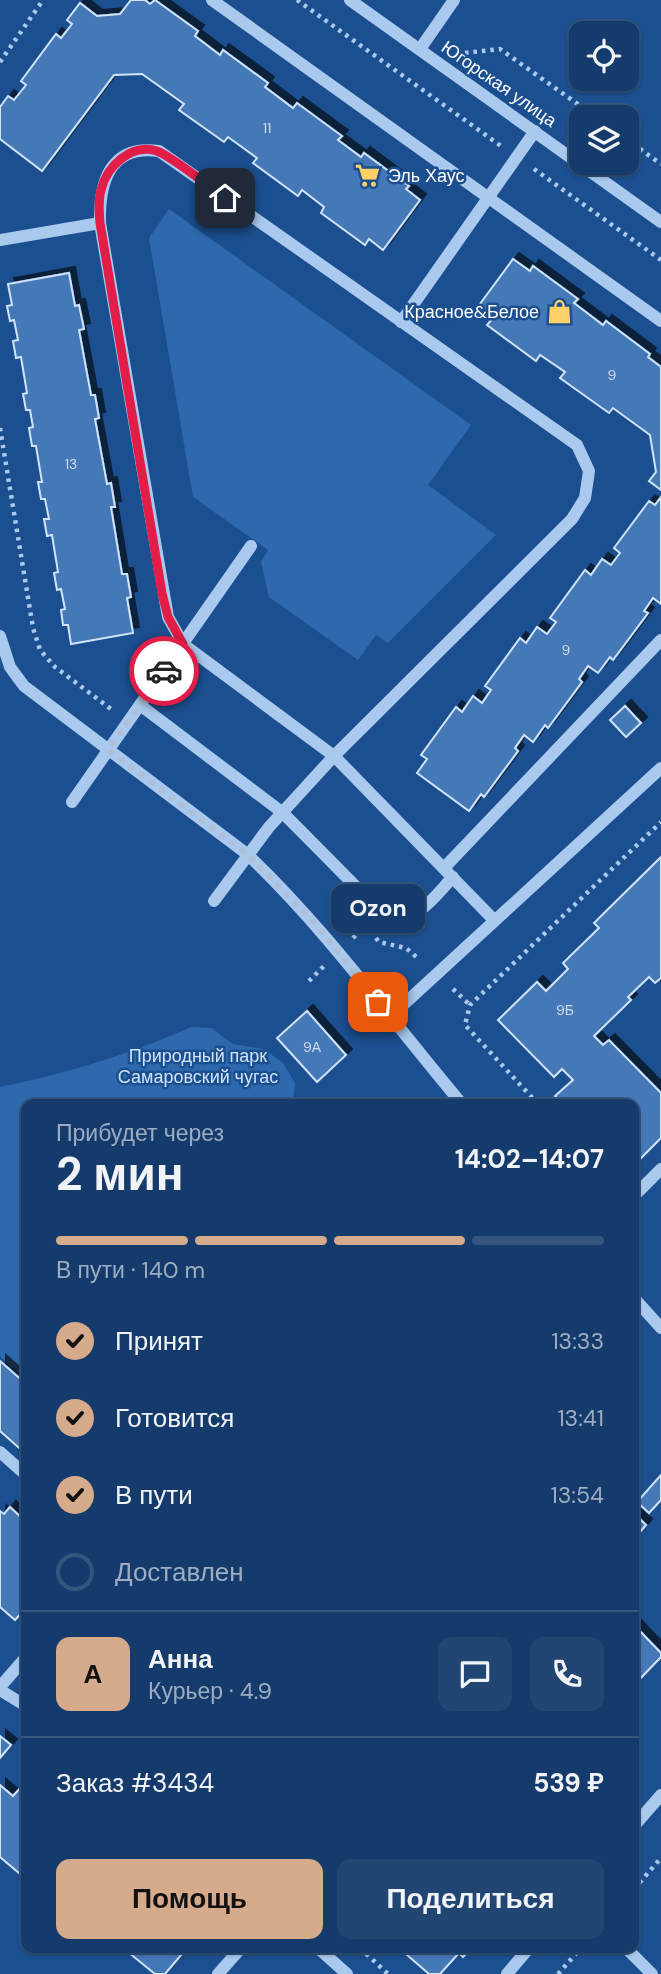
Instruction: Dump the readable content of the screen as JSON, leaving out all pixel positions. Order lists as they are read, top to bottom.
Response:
{
  "streets": {
    "street": ["Югорская улица"]
  },
  "parks": ["Природный парк Самаровский чугас"],
  "places": {
    "supermarket": ["Эль Хаус"],
    "shop": ["Красное&Белое"],
    "other": ["Ozon"]
  },
  "house_numbers": [
    "11",
    "9",
    "13",
    "9",
    "9Б",
    "9А"
  ],
  "page": {
    "bubble": "Ozon",
    "heading": ["2 мин", "Прибудет через", "14:02–14:07"],
    "panel": [
      "Анна",
      "Курьер · 4.9",
      "Заказ #3434",
      "539 ₽"
    ],
    "bar": "В пути · 140 m",
    "list": [
      ["Принят", "13:33"],
      ["Готовится", "13:41"],
      ["В пути", "13:54"],
      "Доставлен"
    ],
    "round": "А",
    "buttons": ["Помощь", "Поделиться"]
  }
}
